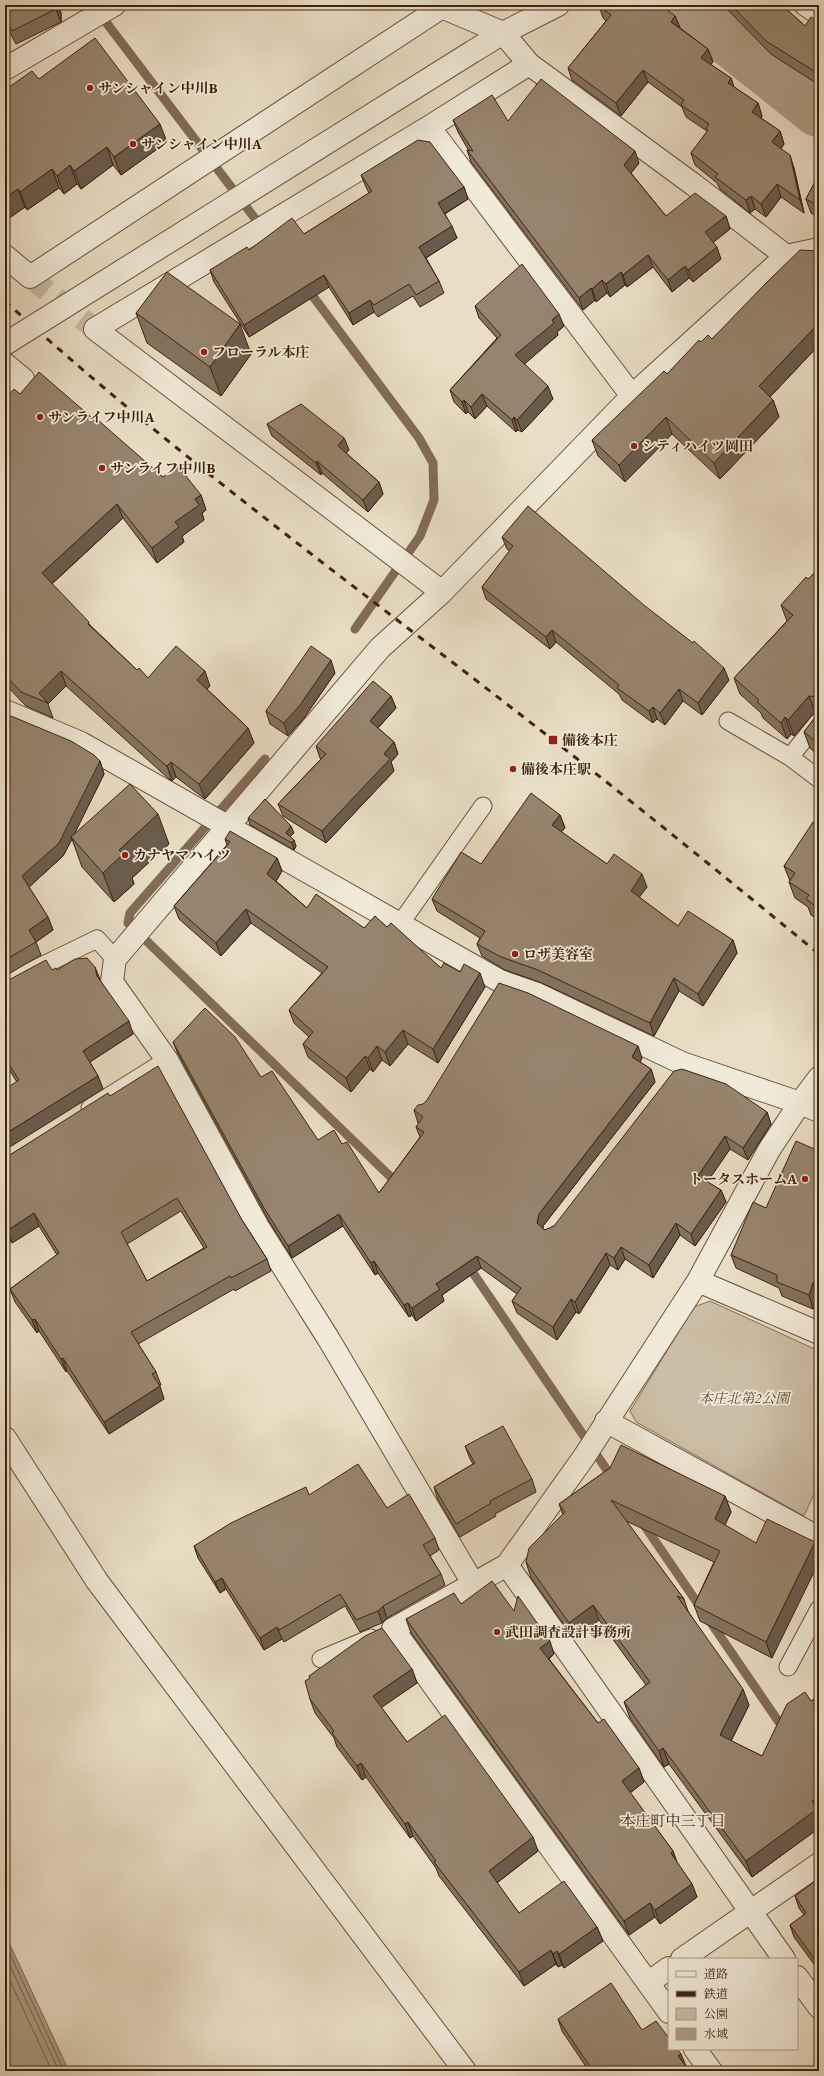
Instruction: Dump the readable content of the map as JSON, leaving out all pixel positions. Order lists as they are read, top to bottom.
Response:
{
  "districts": ["本庄町中三丁目"],
  "parks": ["本庄北第2公園"],
  "places": {
    "other": [
      "サンシャイン中川B",
      "サンシャイン中川A",
      "フローラル本庄",
      "サンライフ中川A",
      "シティハイツ岡田",
      "サンライフ中川B",
      "備後本庄駅",
      "カナヤマハイツ",
      "ロザ美容室",
      "トータスホームA",
      "武田調査設計事務所"
    ],
    "transit": ["備後本庄"]
  },
  "legend": [
    "道路",
    "鉄道",
    "公園",
    "水域"
  ]
}
